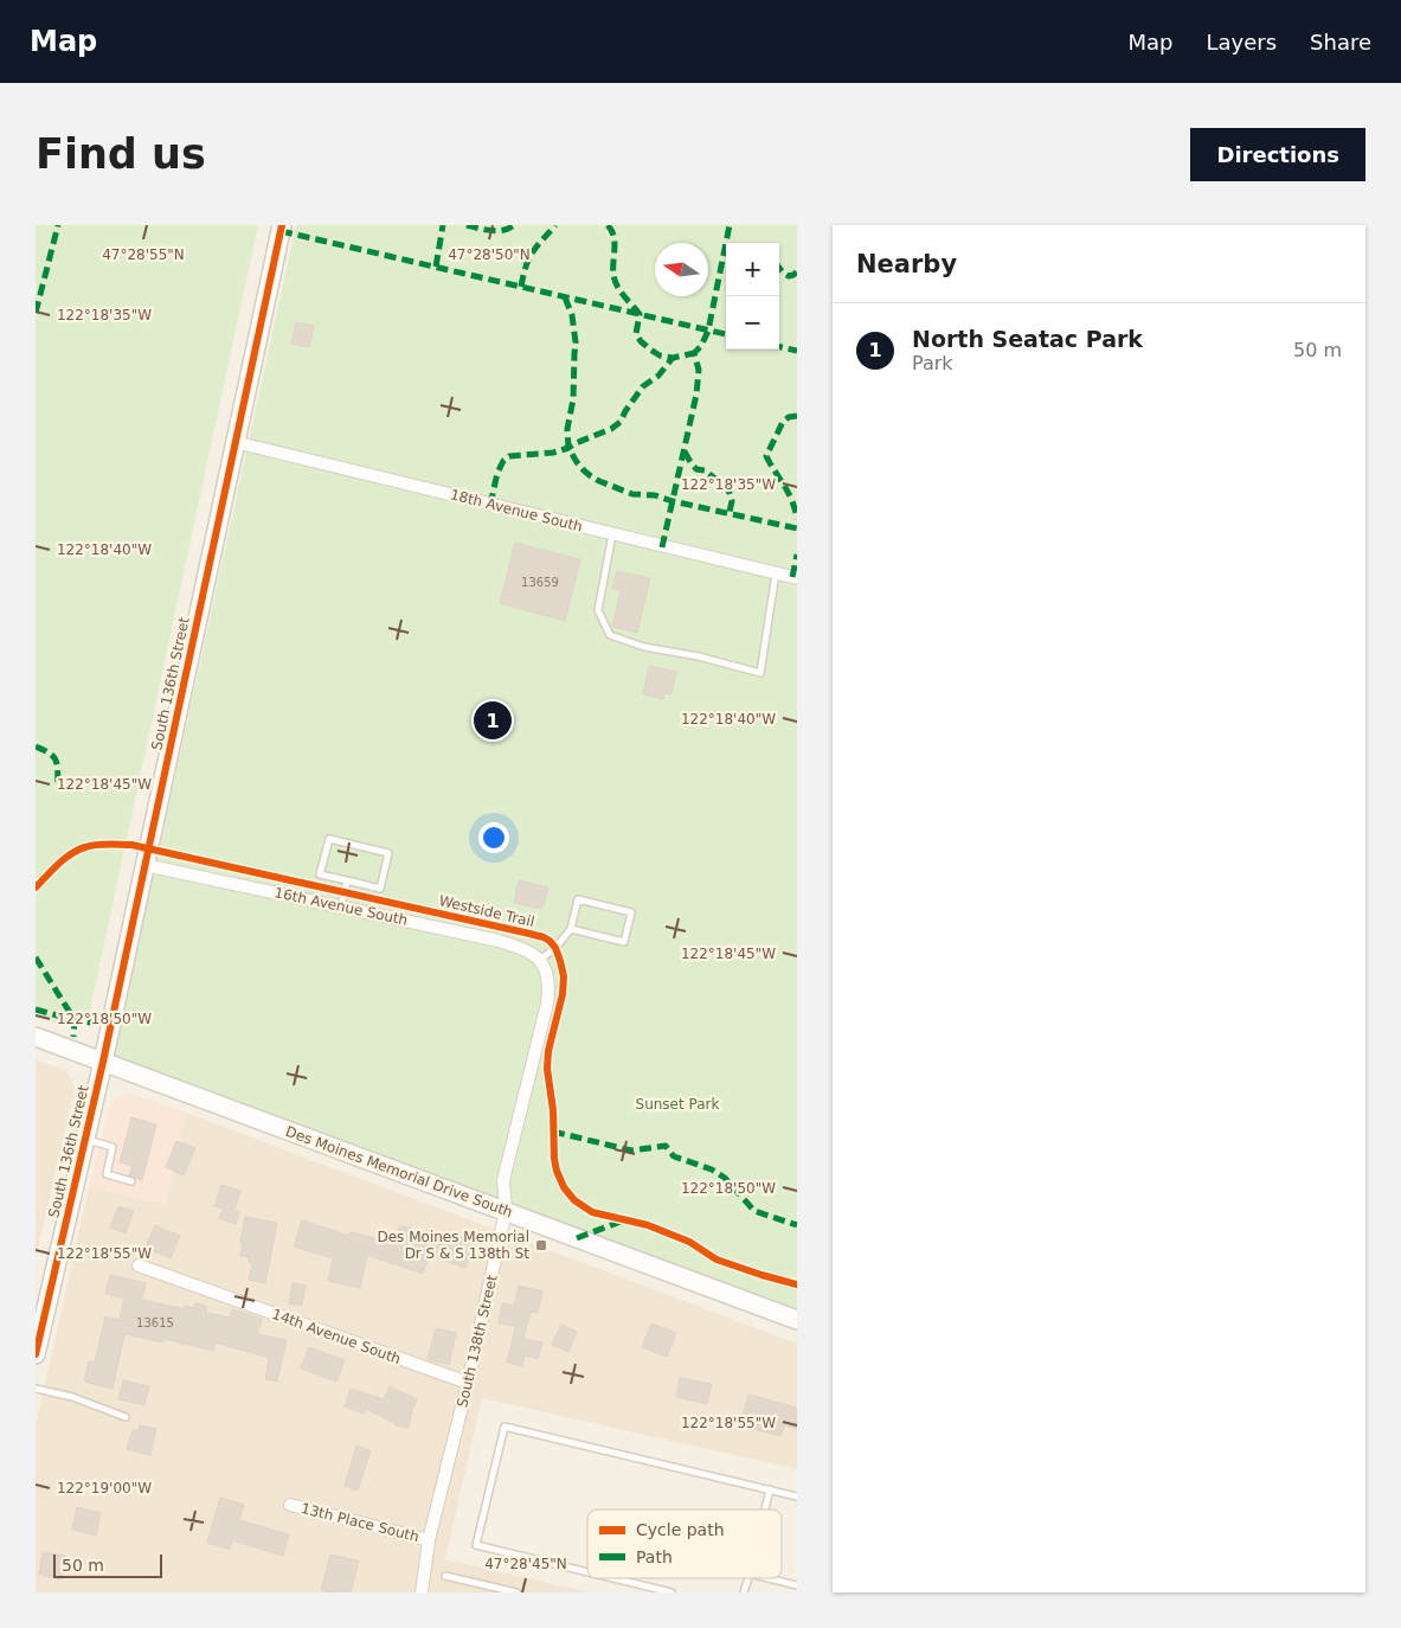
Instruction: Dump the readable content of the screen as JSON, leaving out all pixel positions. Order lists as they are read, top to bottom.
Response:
{
  "streets": {
    "street": [
      "18th Avenue South",
      "South 136th Street",
      "16th Avenue South",
      "Des Moines Memorial Drive South",
      "14th Avenue South",
      "South 138th Street",
      "13th Place South"
    ],
    "cycle path": ["Westside Trail"]
  },
  "crossings": [
    ["18th Avenue South", "South 136th Street"],
    ["South 136th Street", "16th Avenue South"],
    ["South 136th Street", "Des Moines Memorial Drive South"],
    ["16th Avenue South", "South 138th Street"],
    ["Des Moines Memorial Drive South", "South 138th Street"],
    ["14th Avenue South", "South 138th Street"],
    ["South 138th Street", "13th Place South"]
  ],
  "parks": ["Sunset Park"],
  "places": {
    "transit": ["Des Moines Memorial Dr S & S 138th St"]
  },
  "house_numbers": ["13659", "13615"],
  "legend": ["Cycle path", "Path"],
  "scale_bar": "50 m",
  "north": "left",
  "page": {
    "header": "Map",
    "nav": ["Map", "Layers", "Share"],
    "buttons": "Directions",
    "title": "Find us",
    "heading": "Nearby",
    "map_buttons": ["+", "−"],
    "list": [
      {
        "mark": "1",
        "name": "North Seatac Park",
        "note": "Park",
        "value": "50 m"
      }
    ],
    "pins": "1",
    "scale": "50 m"
  },
  "coordinates": [
    "47°28'55\"N",
    "47°28'50\"N",
    "122°18'35\"W",
    "122°18'40\"W",
    "122°18'45\"W",
    "122°18'50\"W",
    "122°18'55\"W",
    "122°19'00\"W",
    "47°28'45\"N"
  ]
}
